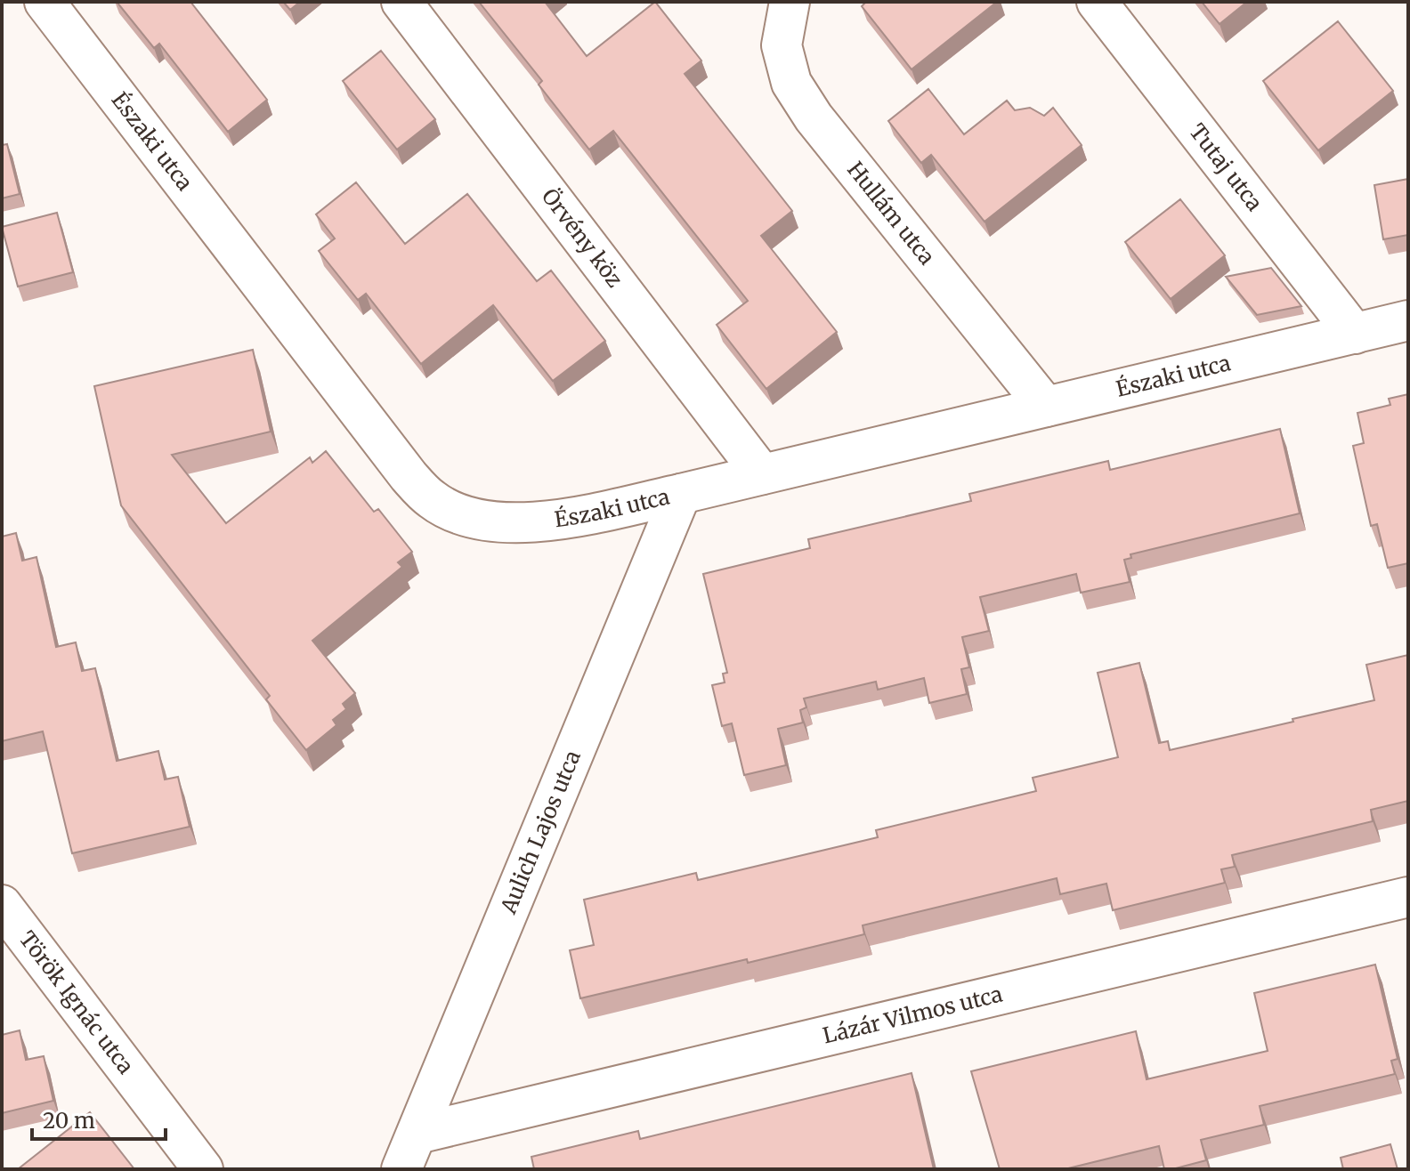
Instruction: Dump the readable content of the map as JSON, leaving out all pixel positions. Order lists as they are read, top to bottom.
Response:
{
  "streets": {
    "street": [
      "Északi utca",
      "Tutaj utca",
      "Hullám utca",
      "Örvény köz",
      "Aulich Lajos utca",
      "Török Ignác utca",
      "Lázár Vilmos utca"
    ]
  },
  "crossings": [
    ["Északi utca", "Tutaj utca"],
    ["Északi utca", "Hullám utca"],
    ["Északi utca", "Örvény köz"],
    ["Északi utca", "Aulich Lajos utca"],
    ["Aulich Lajos utca", "Lázár Vilmos utca"]
  ],
  "scale_bar": "20 m"
}
